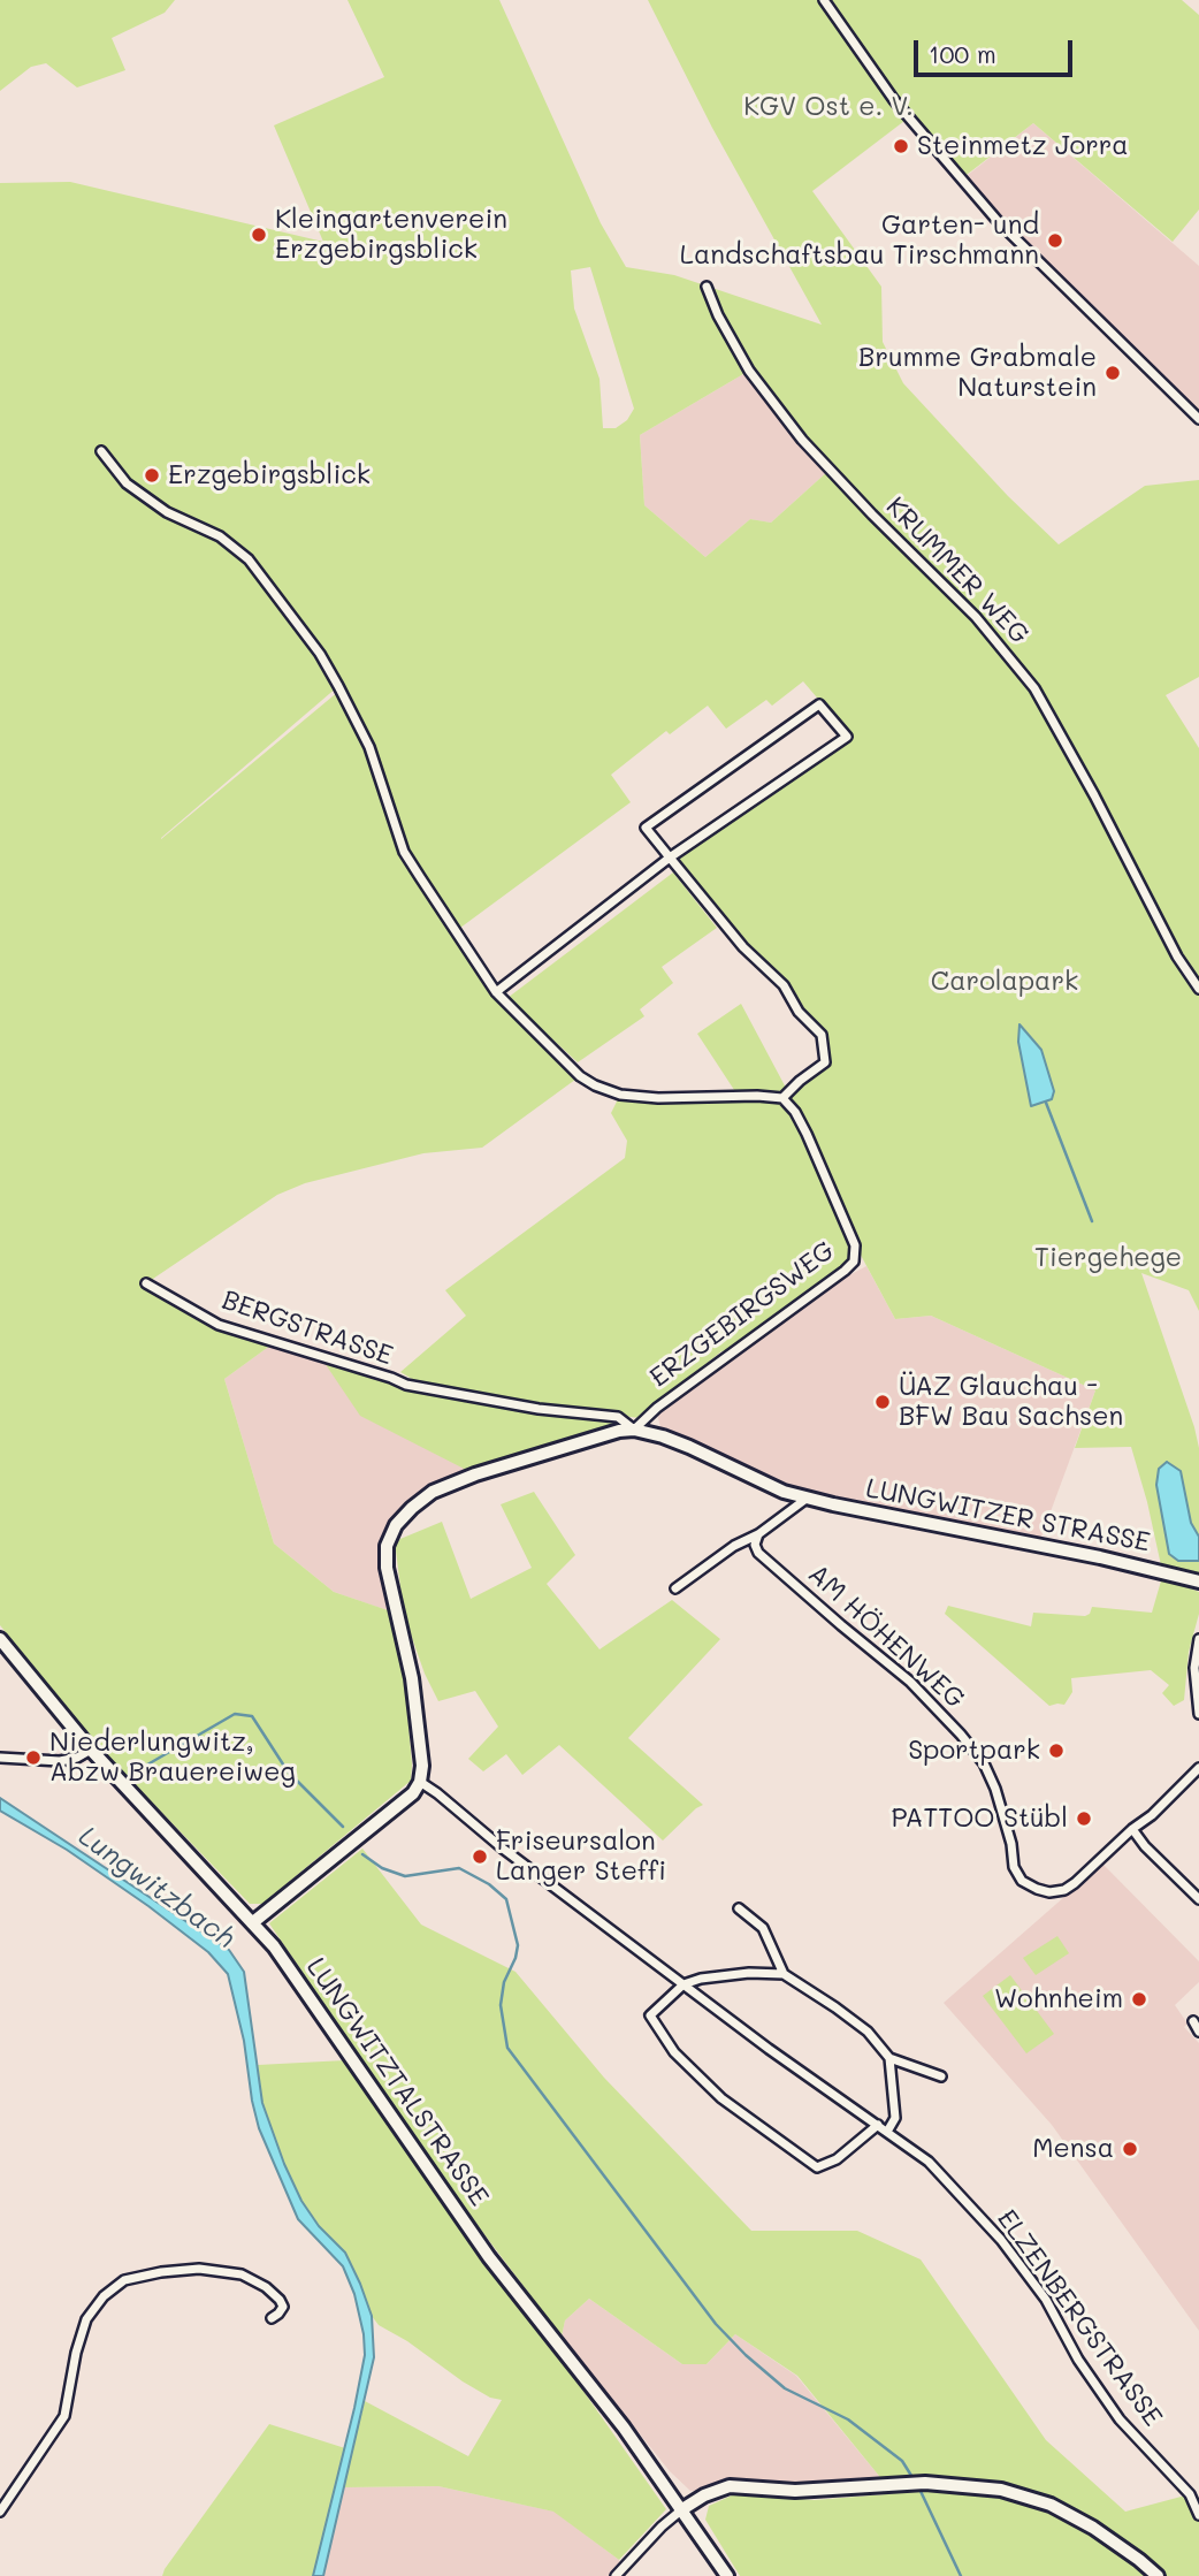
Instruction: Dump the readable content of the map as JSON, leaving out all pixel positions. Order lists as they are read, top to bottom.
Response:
{
  "streets": {
    "street": [
      "KRUMMER WEG",
      "ERZGEBIRGSWEG",
      "BERGSTRASSE",
      "LUNGWITZER STRASSE",
      "AM HÖHENWEG",
      "LUNGWITZTALSTRASSE",
      "ELZENBERGSTRASSE"
    ]
  },
  "crossings": [
    ["ERZGEBIRGSWEG", "BERGSTRASSE"],
    ["ERZGEBIRGSWEG", "LUNGWITZER STRASSE"],
    ["BERGSTRASSE", "LUNGWITZER STRASSE"]
  ],
  "water": ["Lungwitzbach"],
  "parks": ["KGV Ost e. V.", "Carolapark", "Tiergehege"],
  "places": [
    "Steinmetz Jorra",
    "Kleingartenverein Erzgebirgsblick",
    "Garten- und Landschaftsbau Tirschmann",
    "Brumme Grabmale Naturstein",
    "Erzgebirgsblick",
    "ÜAZ Glauchau - BFW Bau Sachsen",
    "Sportpark",
    "Niederlungwitz, Abzw Brauereiweg",
    "PATTOO Stübl",
    "Friseursalon Langer Steffi",
    "Wohnheim",
    "Mensa"
  ],
  "scale_bar": "100 m"
}
